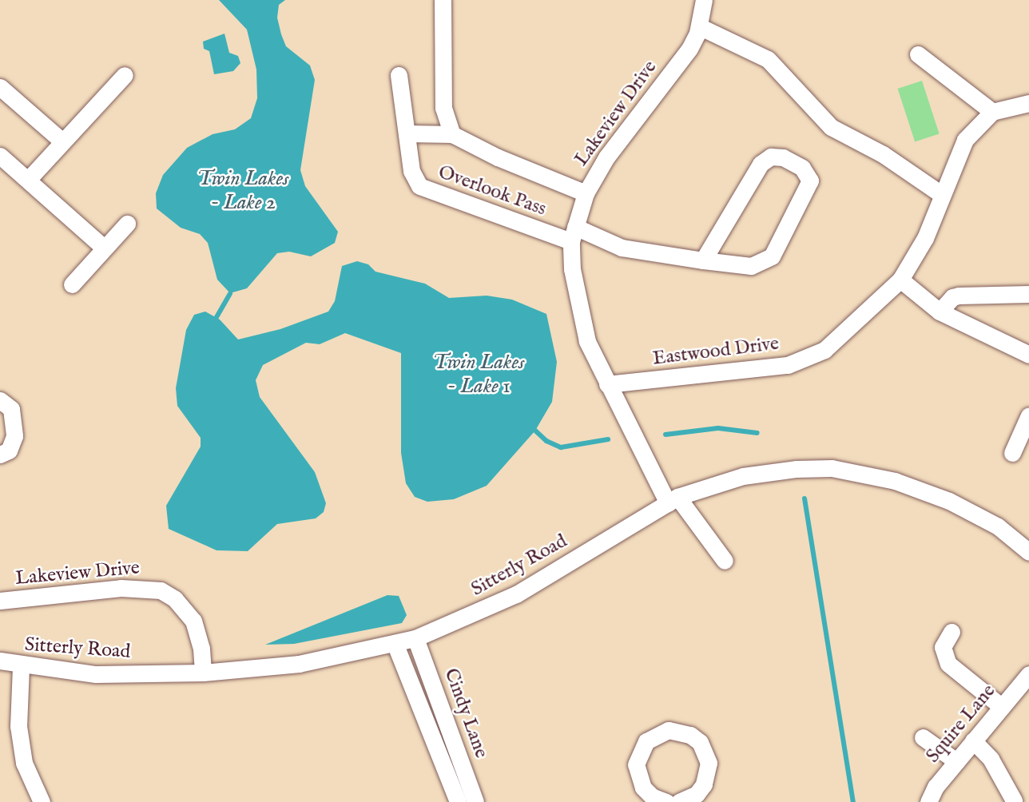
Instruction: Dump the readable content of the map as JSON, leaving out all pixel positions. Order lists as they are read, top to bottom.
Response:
{
  "streets": {
    "street": [
      "Lakeview Drive",
      "Overlook Pass",
      "Eastwood Drive",
      "Sitterly Road",
      "Cindy Lane",
      "Squire Lane"
    ]
  },
  "crossings": [
    ["Lakeview Drive", "Overlook Pass"],
    ["Lakeview Drive", "Eastwood Drive"],
    ["Lakeview Drive", "Sitterly Road"],
    ["Sitterly Road", "Cindy Lane"]
  ],
  "water": ["Twin Lakes - Lake 2", "Twin Lakes - Lake 1"]
}
